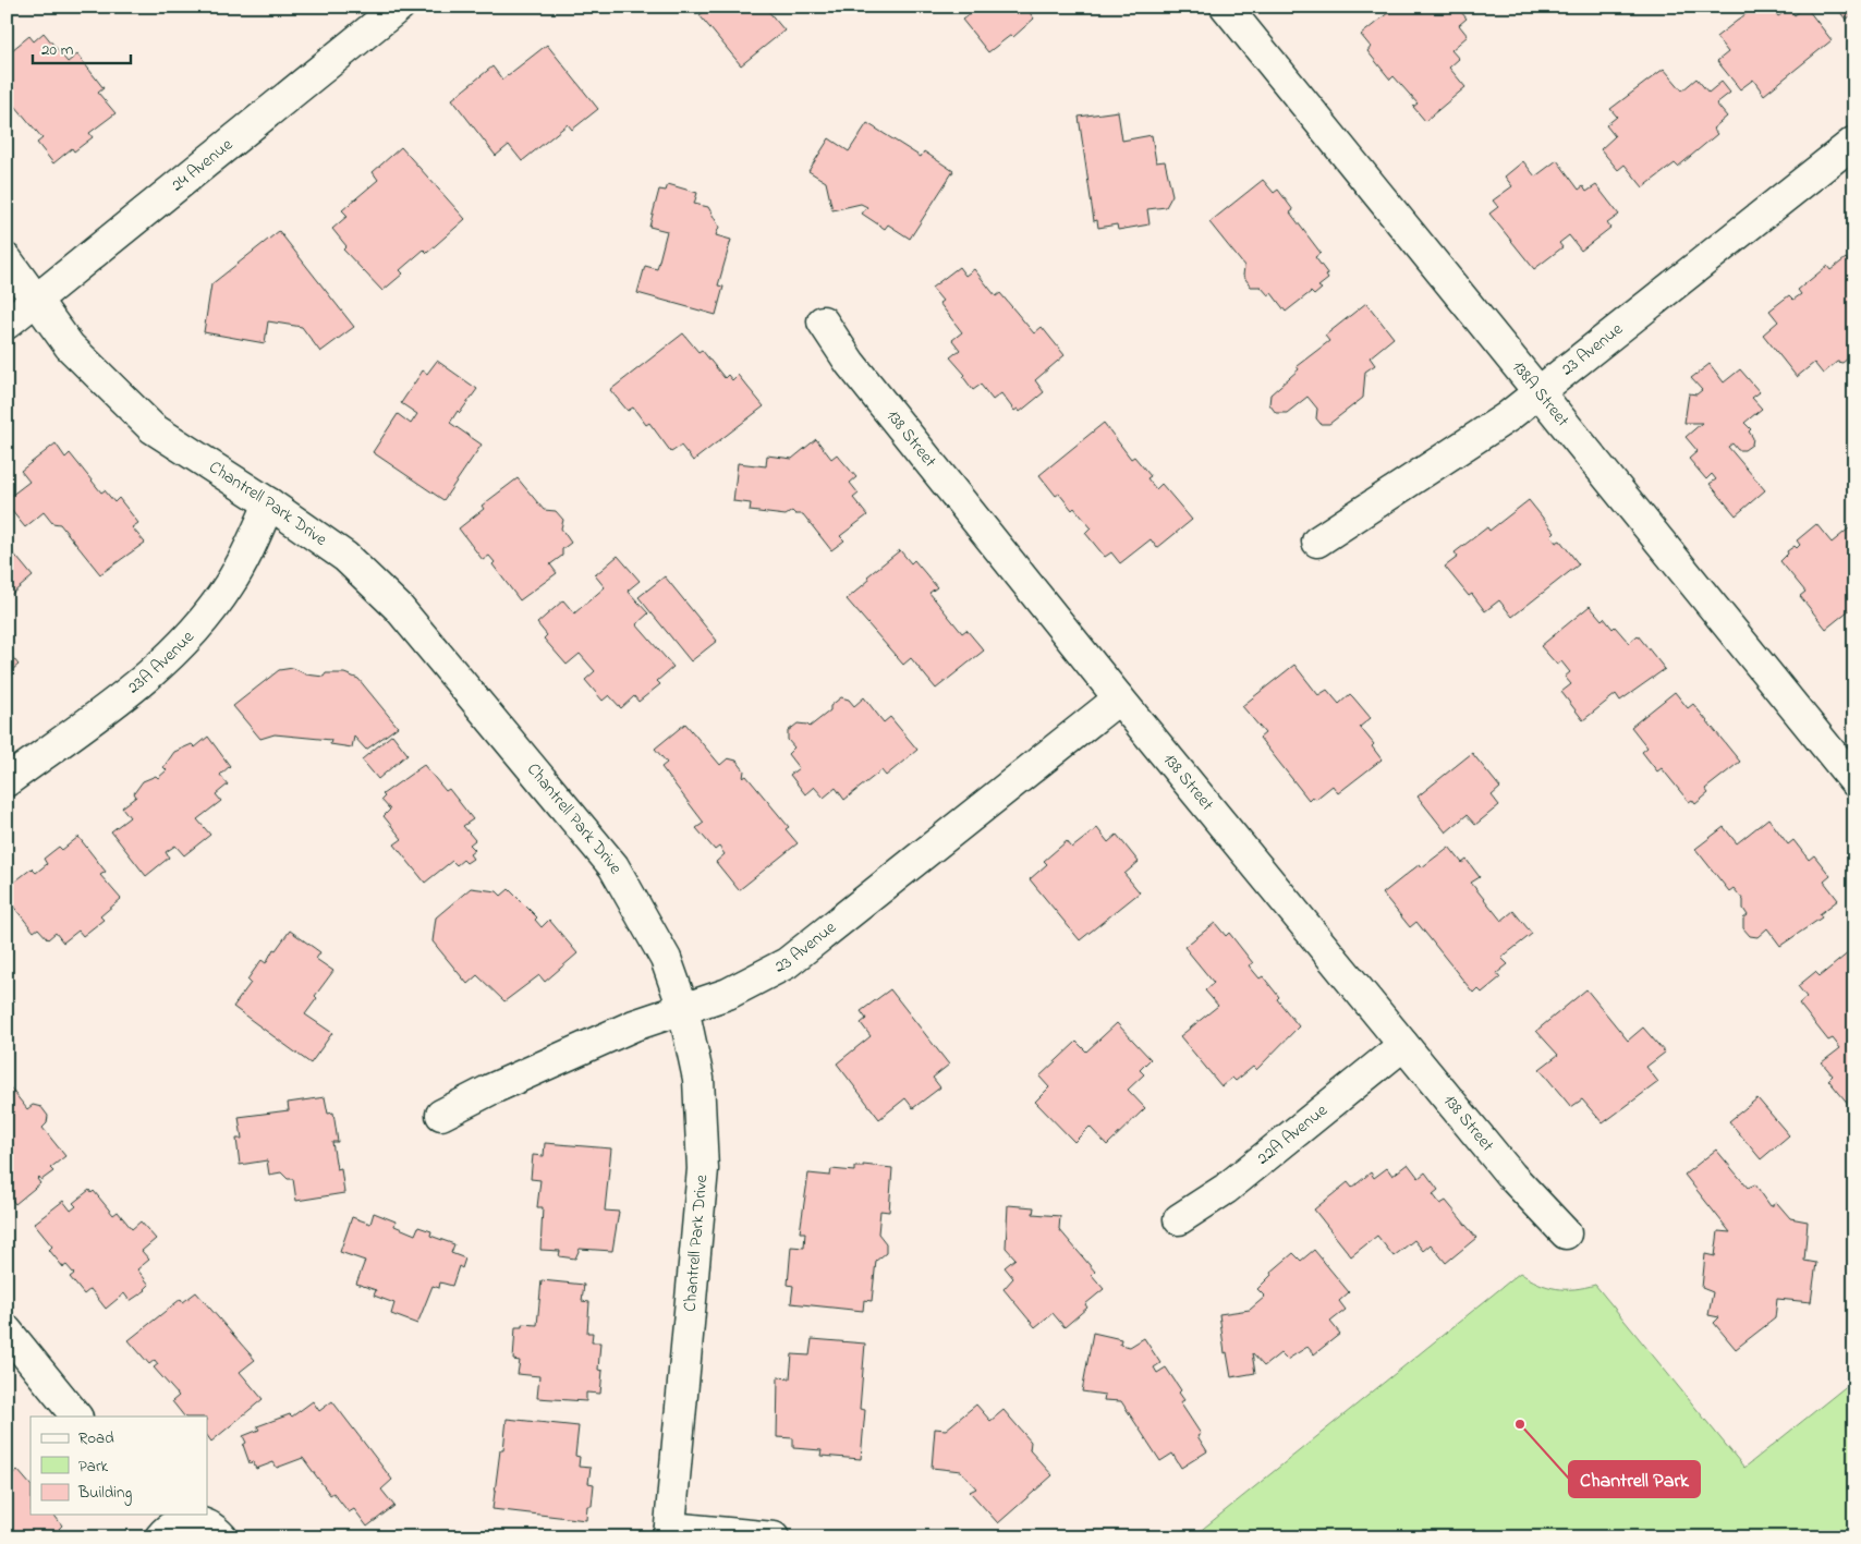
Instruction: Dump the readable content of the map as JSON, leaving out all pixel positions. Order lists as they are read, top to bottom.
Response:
{
  "streets": {
    "street": [
      "24 Avenue",
      "23 Avenue",
      "138A Street",
      "138 Street",
      "Chantrell Park Drive",
      "23A Avenue",
      "22A Avenue"
    ]
  },
  "crossings": [
    ["24 Avenue", "Chantrell Park Drive"],
    ["23 Avenue", "138A Street"],
    ["23 Avenue", "138 Street"],
    ["23 Avenue", "Chantrell Park Drive"],
    ["138 Street", "22A Avenue"],
    ["Chantrell Park Drive", "23A Avenue"]
  ],
  "places": ["Chantrell Park"],
  "legend": ["Road", "Park", "Building"],
  "scale_bar": "20 m"
}
